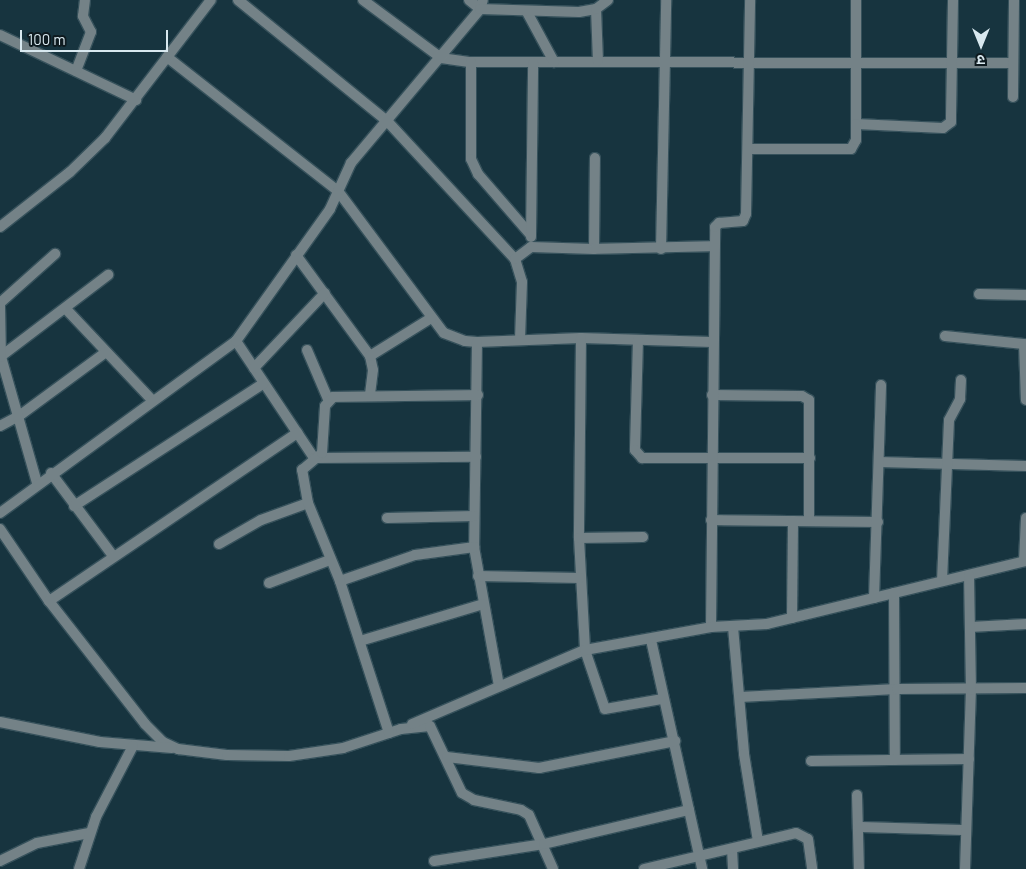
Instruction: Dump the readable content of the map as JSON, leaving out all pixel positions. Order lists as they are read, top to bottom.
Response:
{
  "scale_bar": "100 m",
  "north": "bottom"
}
